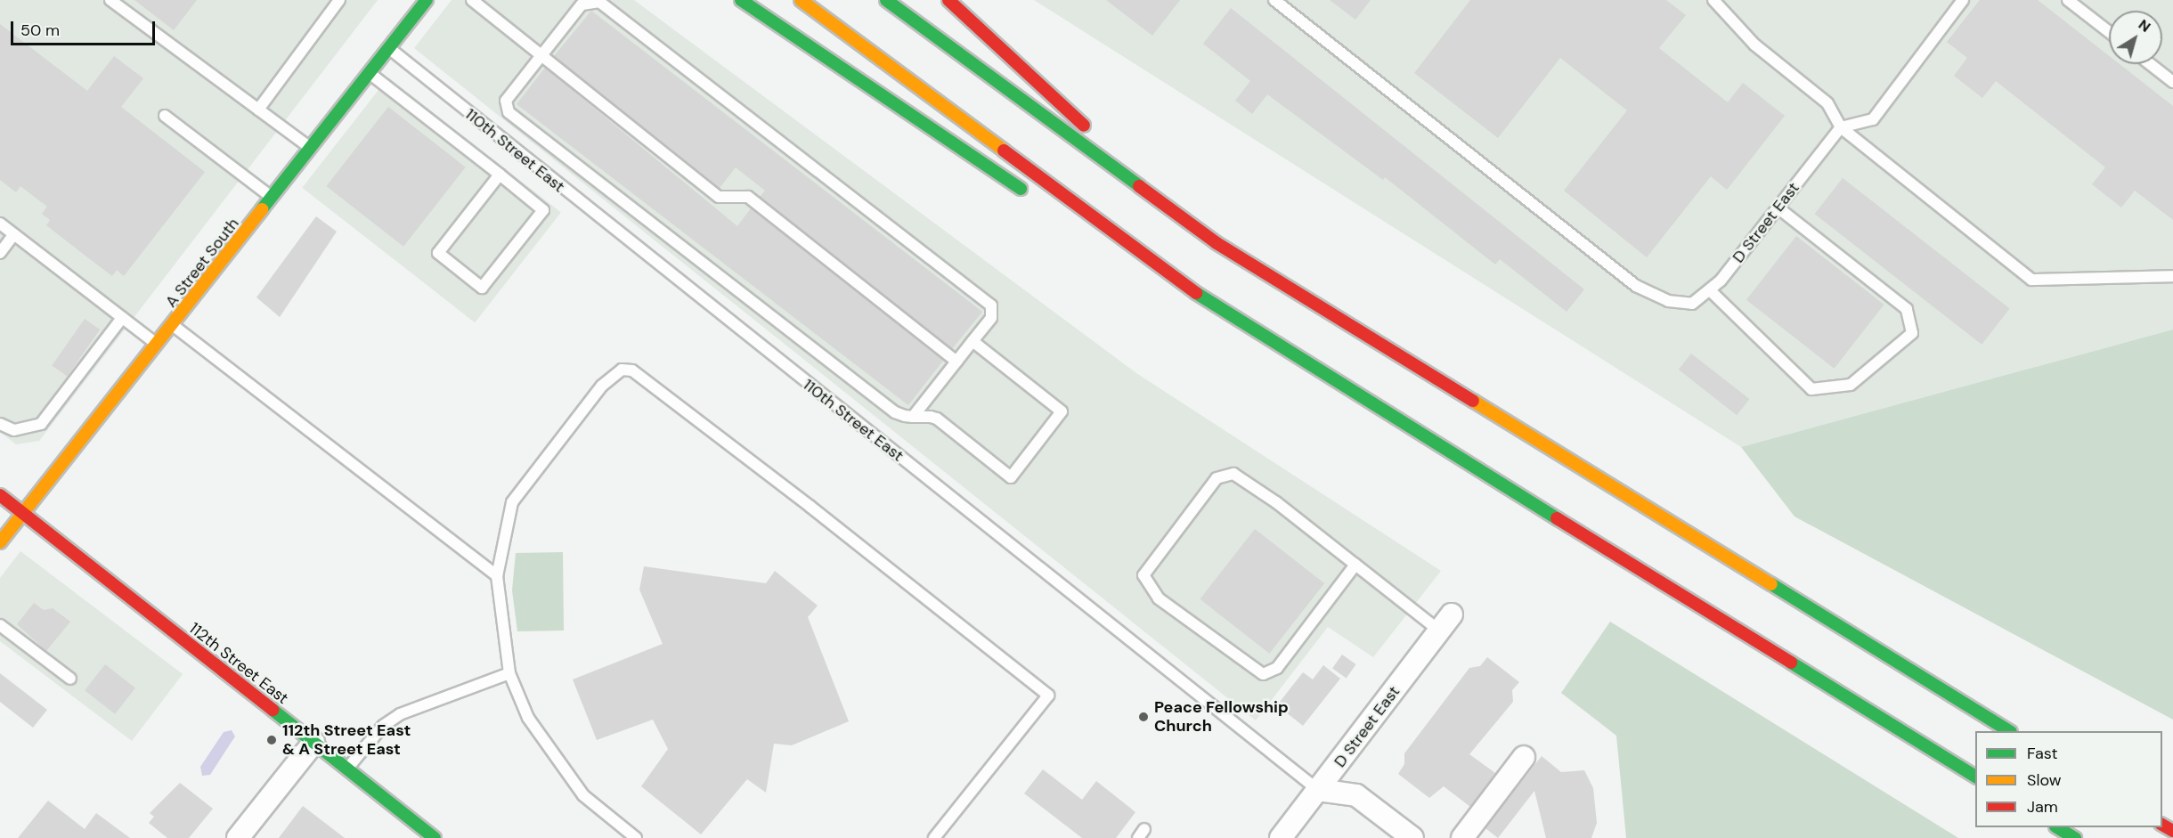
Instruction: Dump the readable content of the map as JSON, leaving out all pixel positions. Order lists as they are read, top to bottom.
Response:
{
  "streets": {
    "main road": ["A Street South", "112th Street East"],
    "street": ["D Street East"],
    "lane": ["110th Street East"]
  },
  "crossings": [
    ["110th Street East", "D Street East"],
    ["110th Street East", "A Street South"],
    ["A Street South", "112th Street East"]
  ],
  "places": ["Peace Fellowship Church", "112th Street East & A Street East"],
  "legend": ["Fast", "Slow", "Jam"],
  "scale_bar": "50 m",
  "north": "top right"
}
